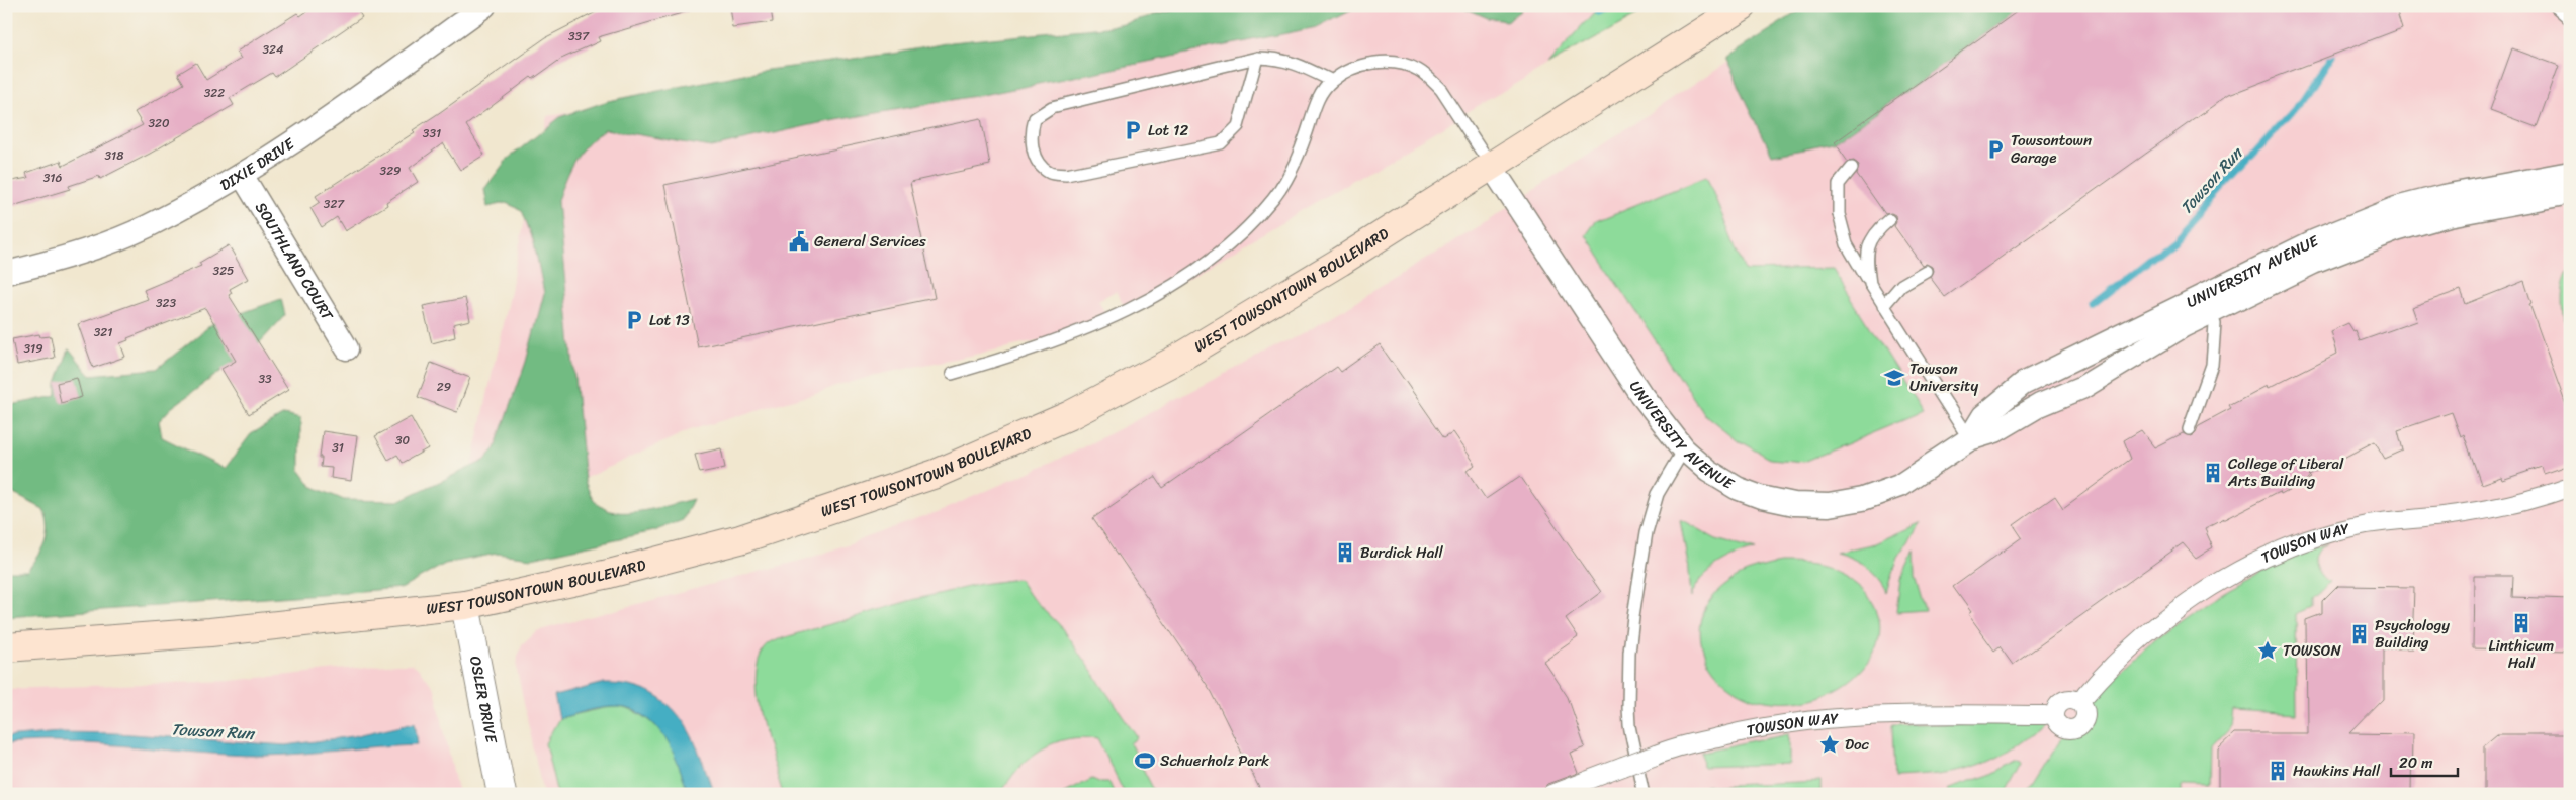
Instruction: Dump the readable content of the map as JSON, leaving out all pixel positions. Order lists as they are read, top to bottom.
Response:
{
  "streets": {
    "main road": ["WEST TOWSONTOWN BOULEVARD"],
    "street": [
      "DIXIE DRIVE",
      "SOUTHLAND COURT",
      "UNIVERSITY AVENUE",
      "TOWSON WAY",
      "OSLER DRIVE"
    ]
  },
  "crossings": [
    ["DIXIE DRIVE", "SOUTHLAND COURT"],
    ["UNIVERSITY AVENUE", "WEST TOWSONTOWN BOULEVARD"],
    ["WEST TOWSONTOWN BOULEVARD", "OSLER DRIVE"]
  ],
  "water": ["Towson Run"],
  "places": {
    "parking": ["Lot 12", "Towsontown Garage", "Lot 13"],
    "public building": ["General Services"],
    "school or university": ["Towson University"],
    "building": [
      "College of Liberal Arts Building",
      "Burdick Hall",
      "Linthicum Hall",
      "Psychology Building",
      "Hawkins Hall"
    ],
    "place": ["TOWSON", "Doc"],
    "sports": ["Schuerholz Park"]
  },
  "house_numbers": [
    "337",
    "324",
    "322",
    "320",
    "331",
    "318",
    "329",
    "316",
    "327",
    "325",
    "323",
    "321",
    "319",
    "33",
    "29",
    "30",
    "31"
  ],
  "scale_bar": "20 m"
}
